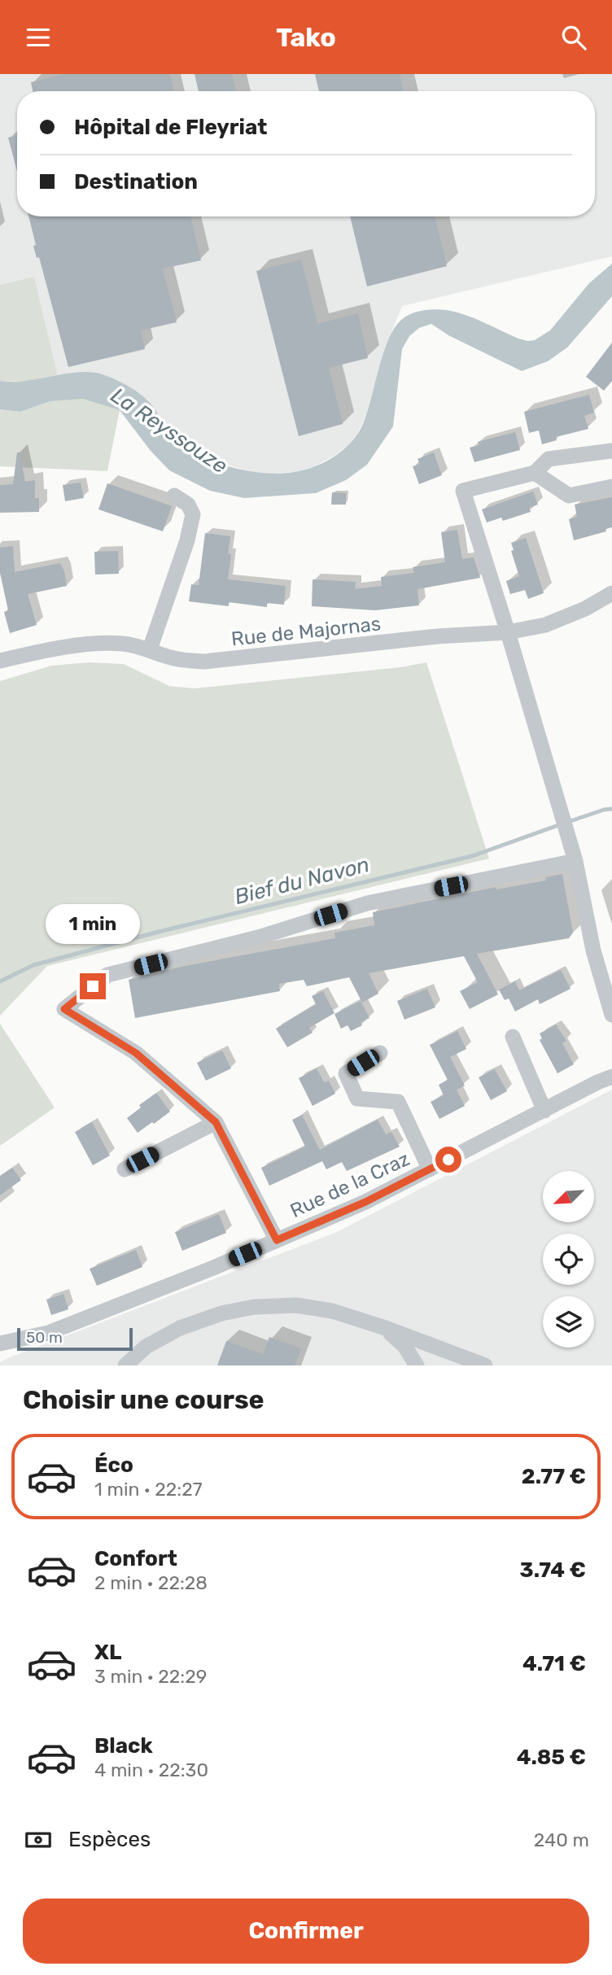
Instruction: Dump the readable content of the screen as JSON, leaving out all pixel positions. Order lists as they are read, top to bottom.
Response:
{
  "streets": {
    "street": ["Rue de Majornas", "Rue de la Craz"]
  },
  "water": ["La Reyssouze", "Bief du Navon"],
  "scale_bar": "50 m",
  "north": "bottom left",
  "page": {
    "header": "Tako",
    "banner": ["Hôpital de Fleyriat", "Destination"],
    "bubble": "1 min",
    "scale": "50 m",
    "heading": "Choisir une course",
    "list": [
      {
        "name": "Éco",
        "note": "1 min · 22:27",
        "value": "2.77 €"
      },
      {
        "name": "Confort",
        "note": "2 min · 22:28",
        "value": "3.74 €"
      },
      {
        "name": "XL",
        "note": "3 min · 22:29",
        "value": "4.71 €"
      },
      {
        "name": "Black",
        "note": "4 min · 22:30",
        "value": "4.85 €"
      }
    ],
    "pay": ["Espèces", "240 m"],
    "buttons": "Confirmer"
  }
}
